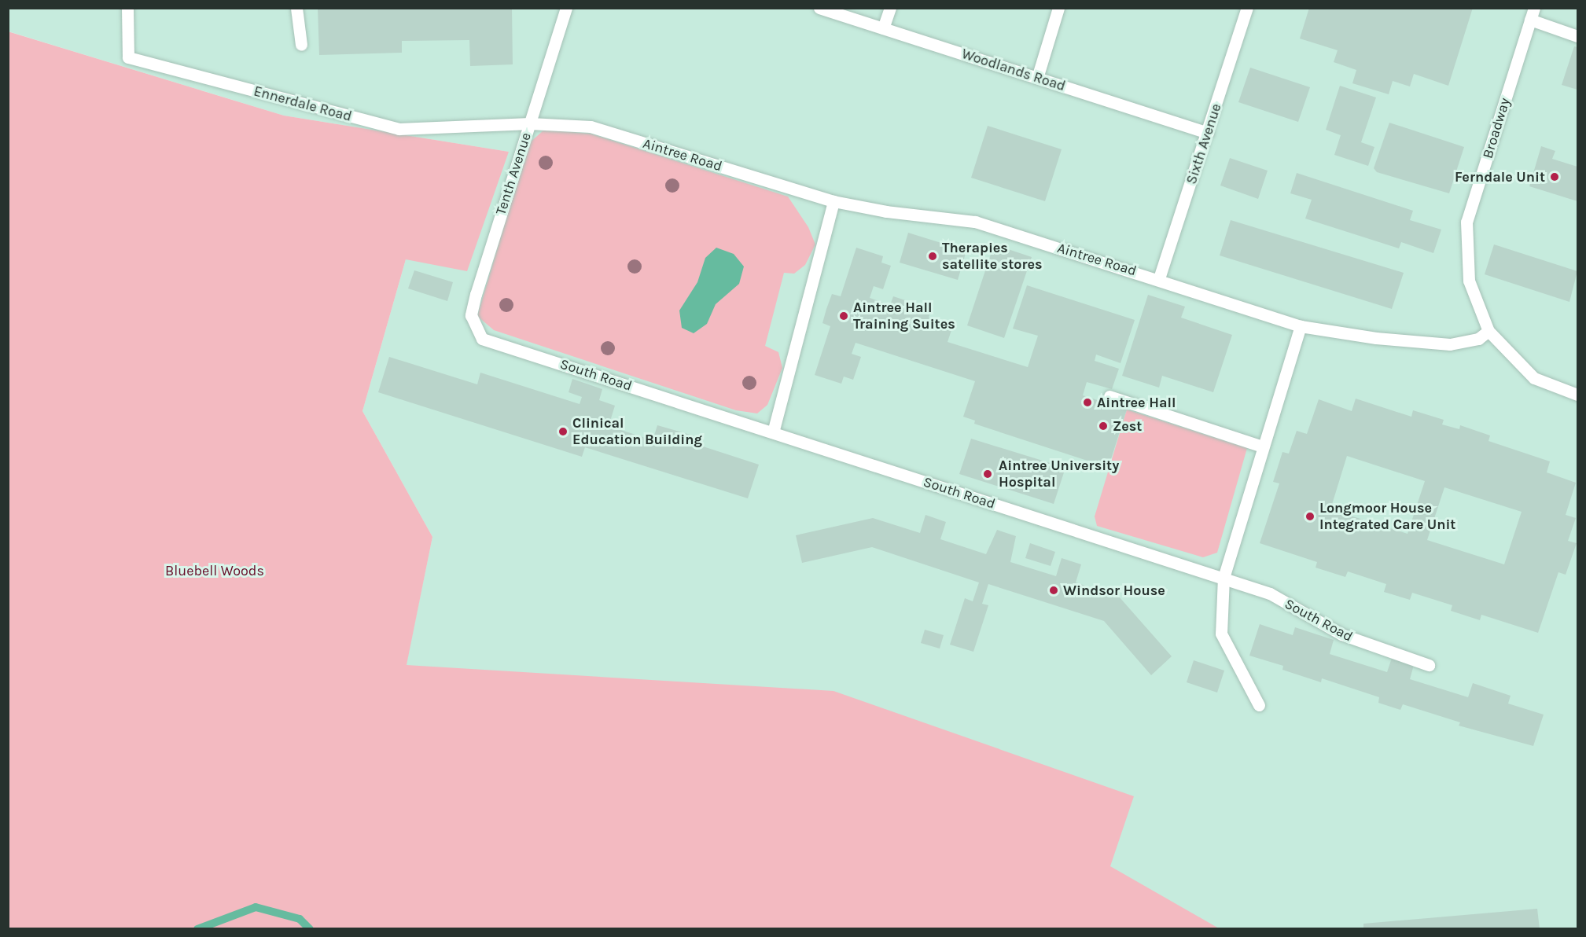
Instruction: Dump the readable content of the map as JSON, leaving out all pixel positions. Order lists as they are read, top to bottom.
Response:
{
  "streets": {
    "lane": [
      "Woodlands Road",
      "Ennerdale Road",
      "Broadway",
      "Sixth Avenue",
      "Aintree Road",
      "Tenth Avenue",
      "South Road"
    ]
  },
  "crossings": [
    ["Woodlands Road", "Sixth Avenue"],
    ["Ennerdale Road", "Aintree Road"],
    ["Ennerdale Road", "Tenth Avenue"],
    ["Broadway", "Aintree Road"],
    ["Sixth Avenue", "Aintree Road"],
    ["Aintree Road", "Tenth Avenue"],
    ["Tenth Avenue", "South Road"]
  ],
  "parks": ["Bluebell Woods"],
  "places": [
    "Ferndale Unit",
    "Therapies satellite stores",
    "Aintree Hall Training Suites",
    "Aintree Hall",
    "Zest",
    "Clinical Education Building",
    "Aintree University Hospital",
    "Longmoor House Integrated Care Unit",
    "Windsor House"
  ]
}
